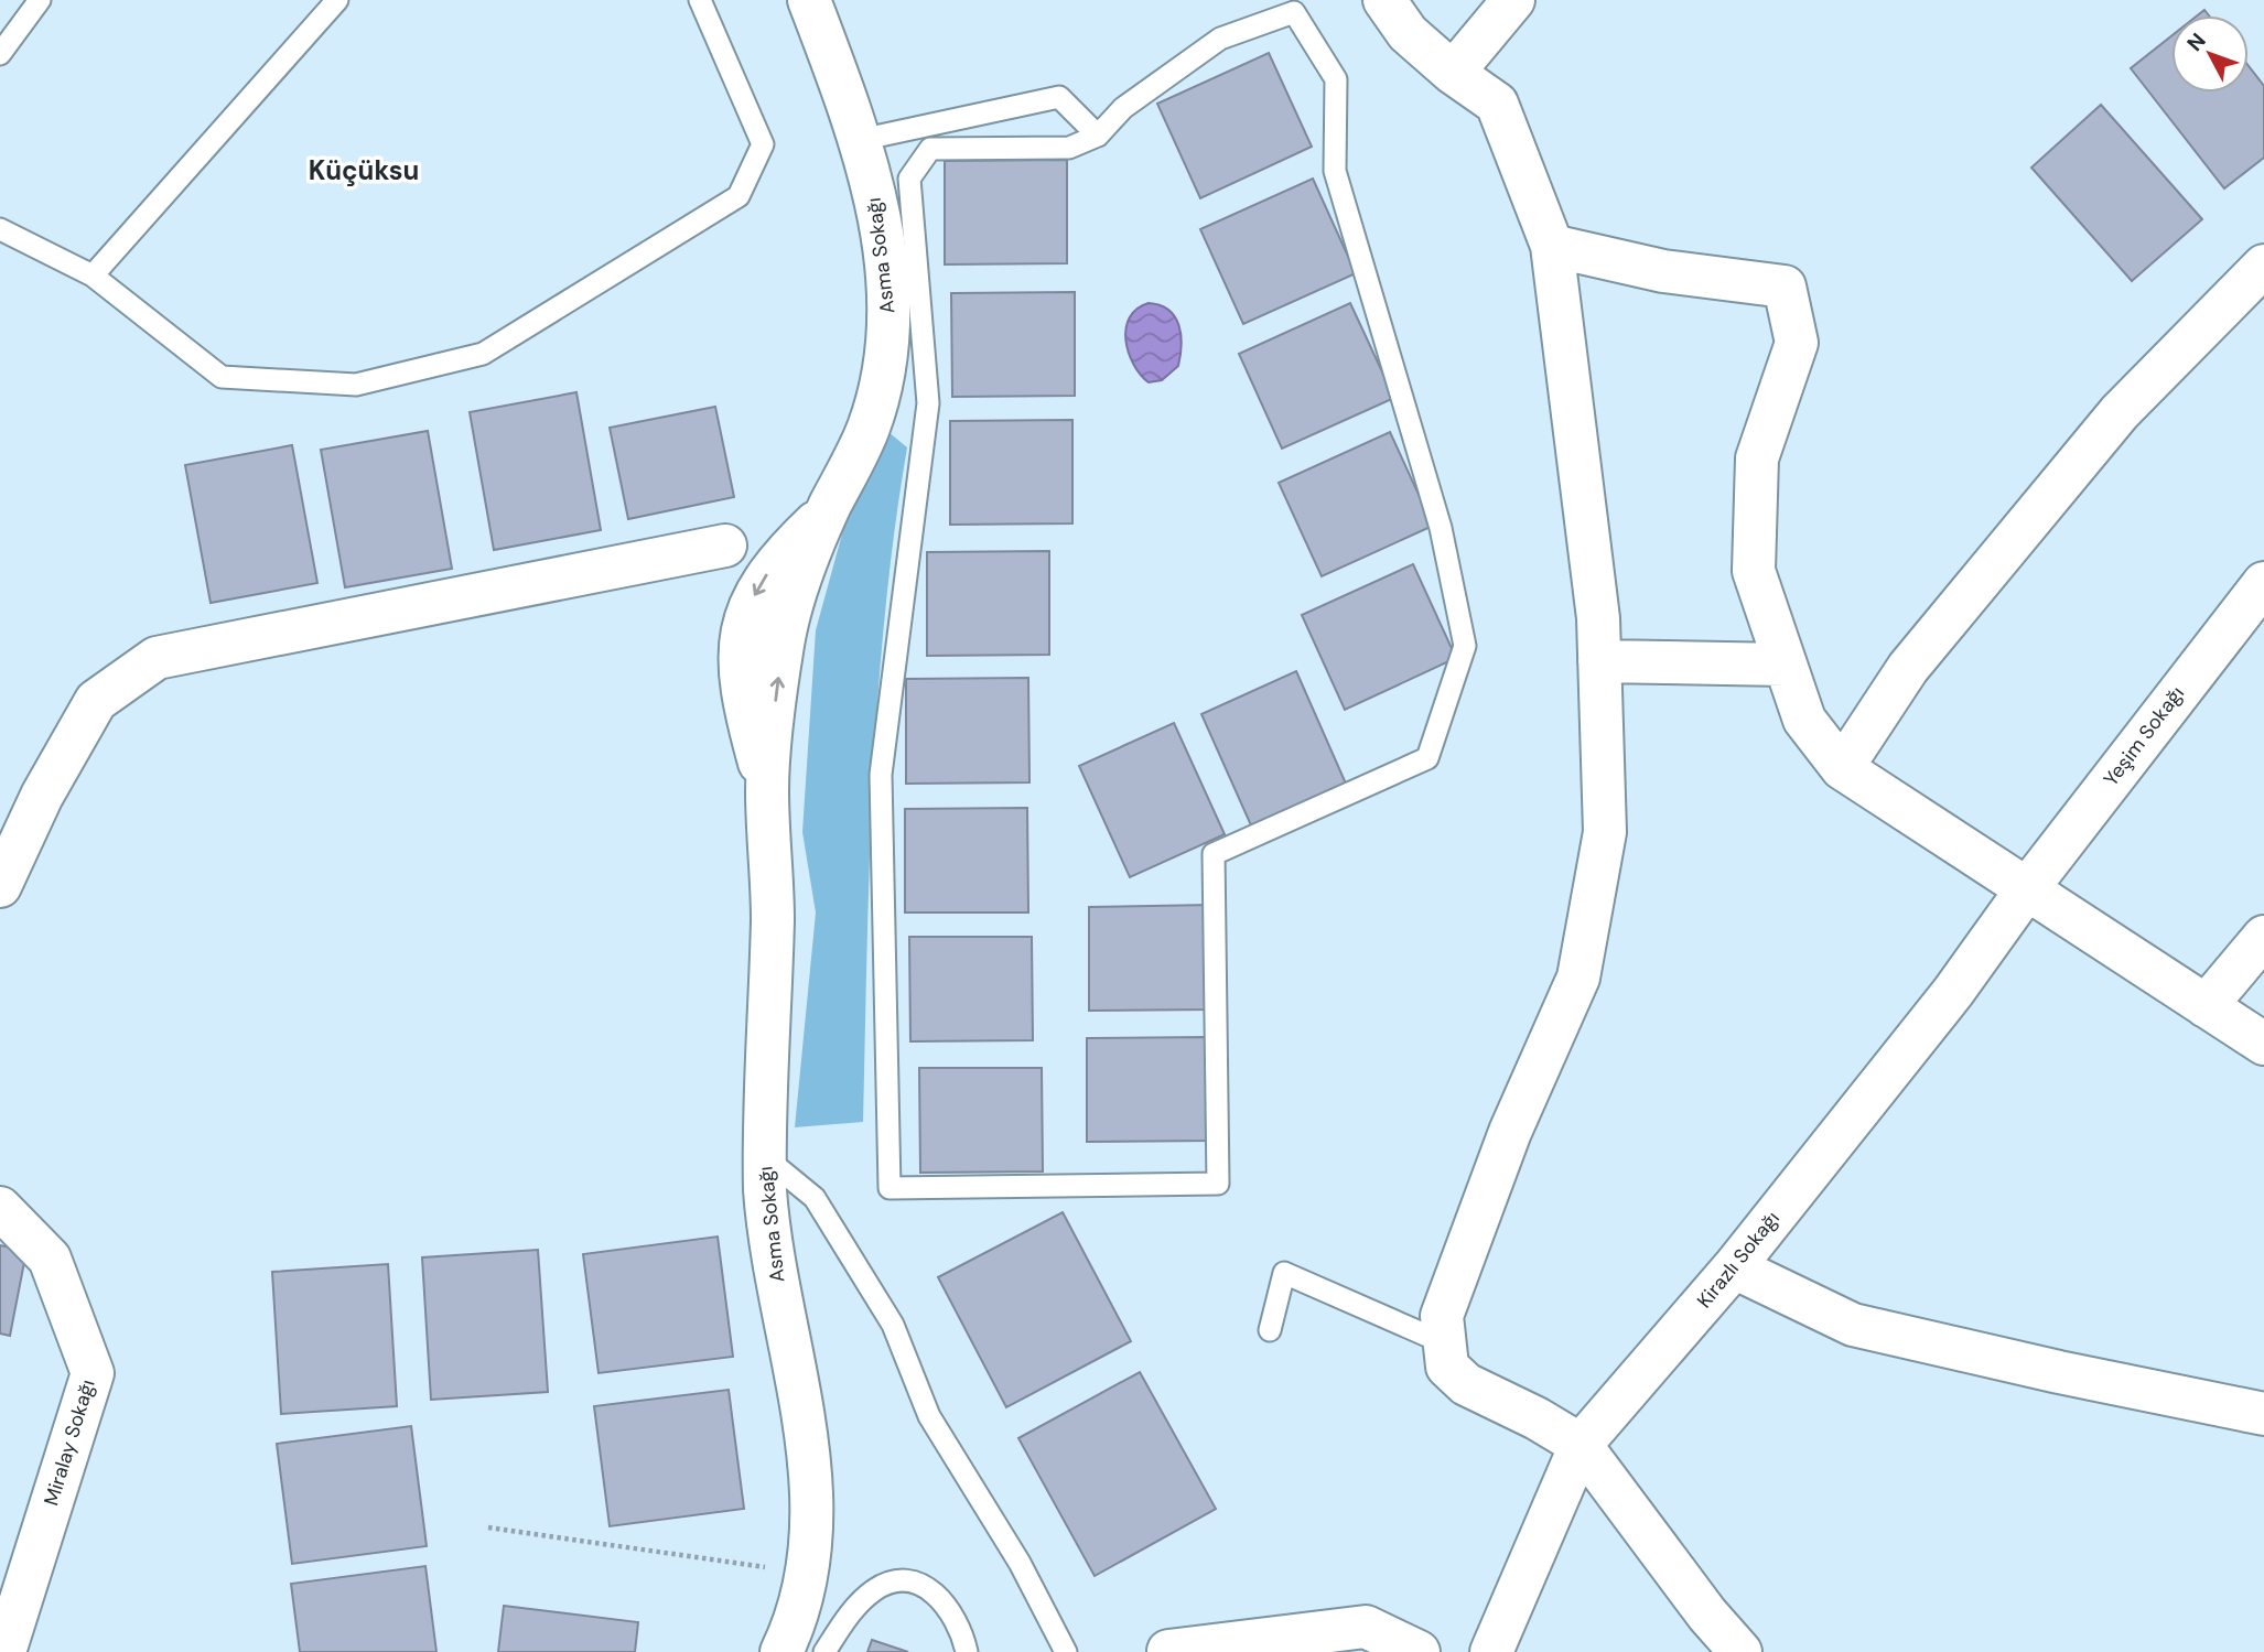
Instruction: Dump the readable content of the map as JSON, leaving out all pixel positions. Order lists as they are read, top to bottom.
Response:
{
  "streets": {
    "street": [
      "Asma Sokağı",
      "Yeşim Sokağı",
      "Kirazlı Sokağı",
      "Miralay Sokağı"
    ]
  },
  "crossings": [
    ["Yeşim Sokağı", "Kirazlı Sokağı"]
  ],
  "districts": ["Küçüksu"],
  "north": "top left"
}
